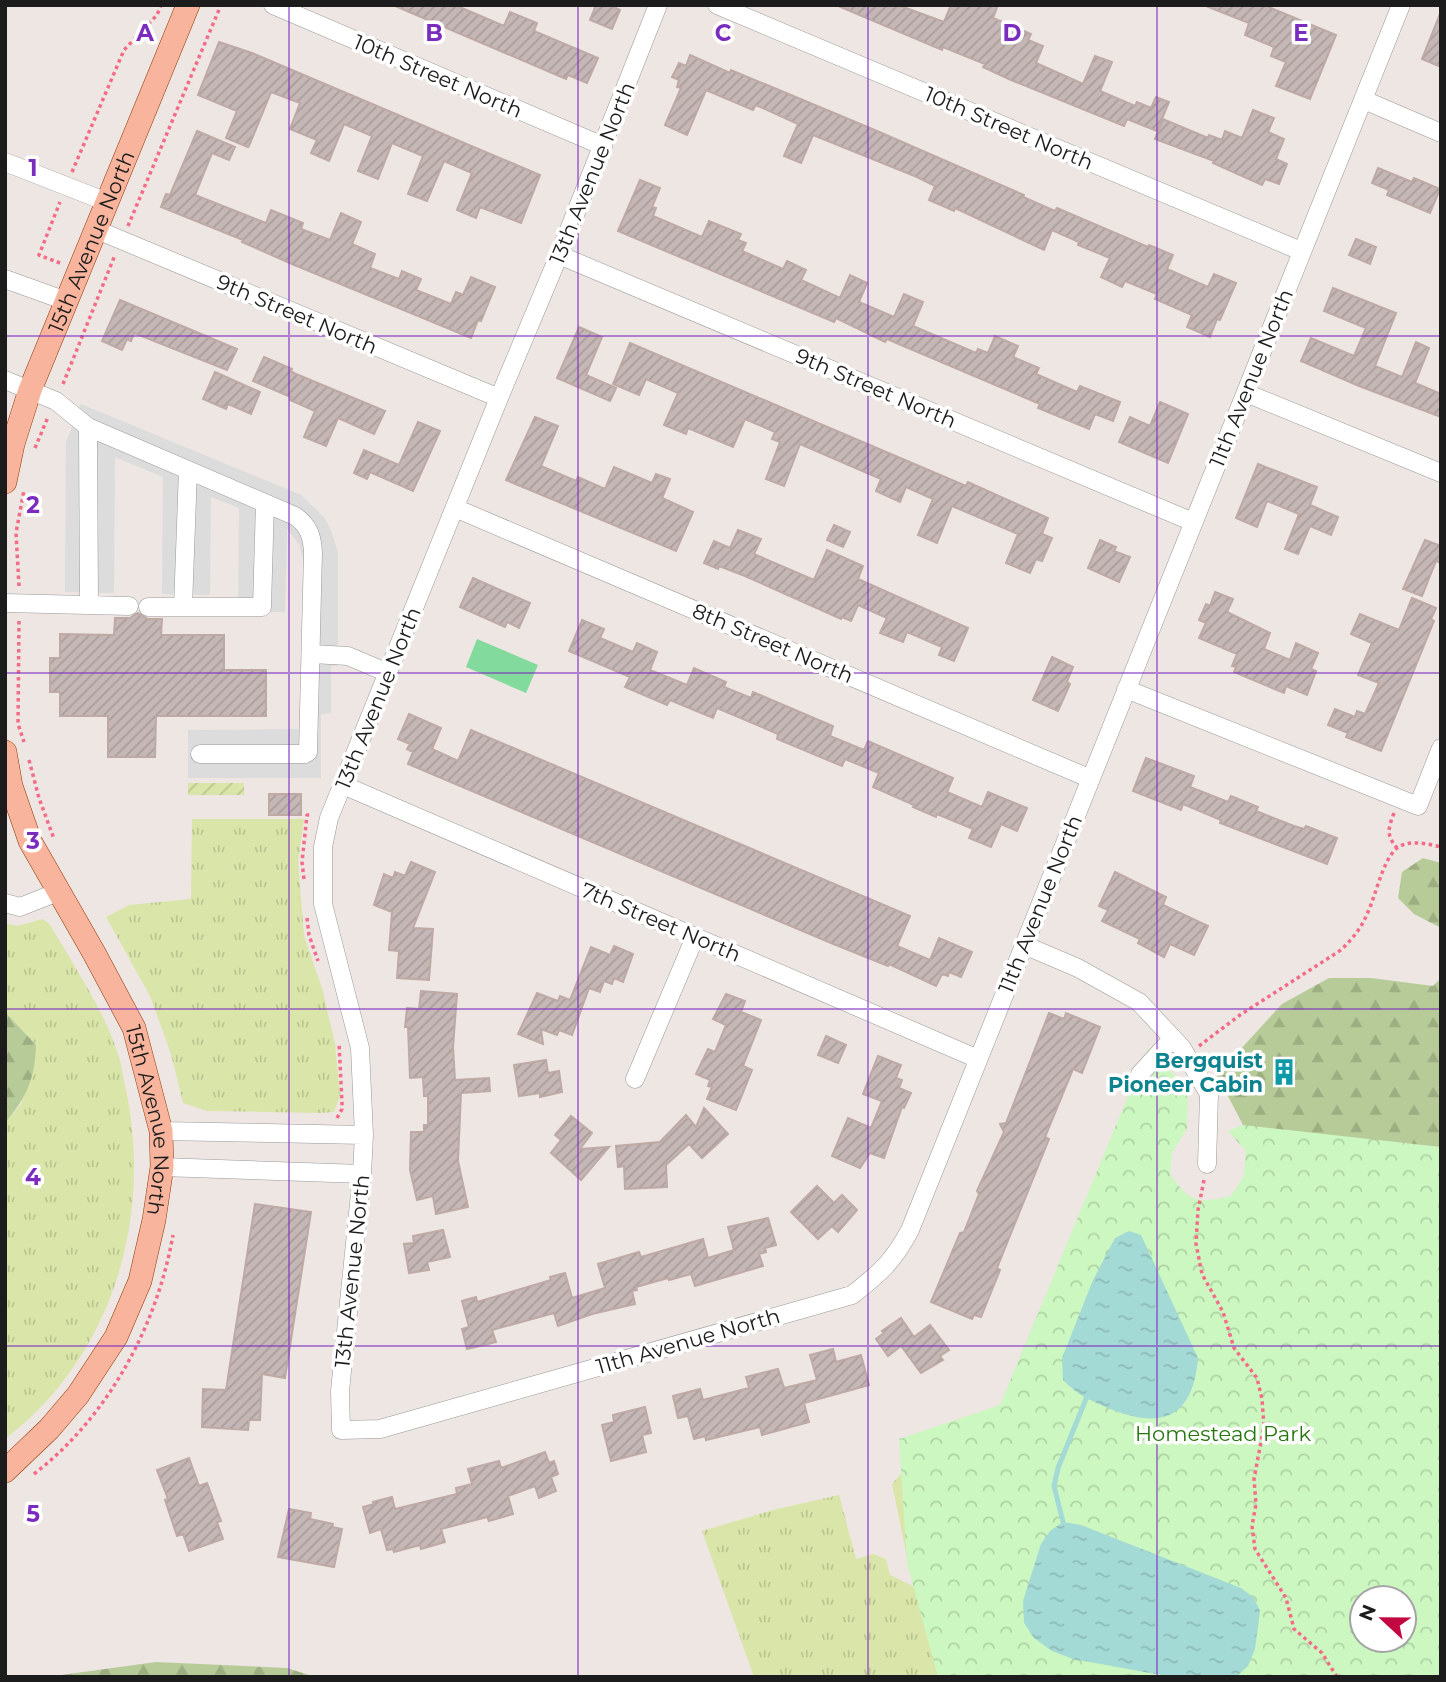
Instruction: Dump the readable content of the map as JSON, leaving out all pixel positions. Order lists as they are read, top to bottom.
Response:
{
  "streets": {
    "main road": ["15th Avenue North"],
    "street": [
      "10th Street North",
      "13th Avenue North",
      "9th Street North",
      "11th Avenue North",
      "8th Street North",
      "7th Street North"
    ]
  },
  "crossings": [
    ["10th Street North", "13th Avenue North"],
    ["10th Street North", "11th Avenue North"],
    ["13th Avenue North", "9th Street North"],
    ["13th Avenue North", "11th Avenue North"],
    ["13th Avenue North", "8th Street North"],
    ["13th Avenue North", "7th Street North"],
    ["15th Avenue North", "9th Street North"],
    ["9th Street North", "11th Avenue North"],
    ["11th Avenue North", "8th Street North"],
    ["11th Avenue North", "7th Street North"]
  ],
  "parks": ["Homestead Park"],
  "places": {
    "building": ["Bergquist Pioneer Cabin"]
  },
  "north": "left",
  "grid": {
    "columns": [
      "A",
      "B",
      "C",
      "D",
      "E"
    ],
    "rows": [
      "1",
      "2",
      "3",
      "4",
      "5"
    ]
  }
}
